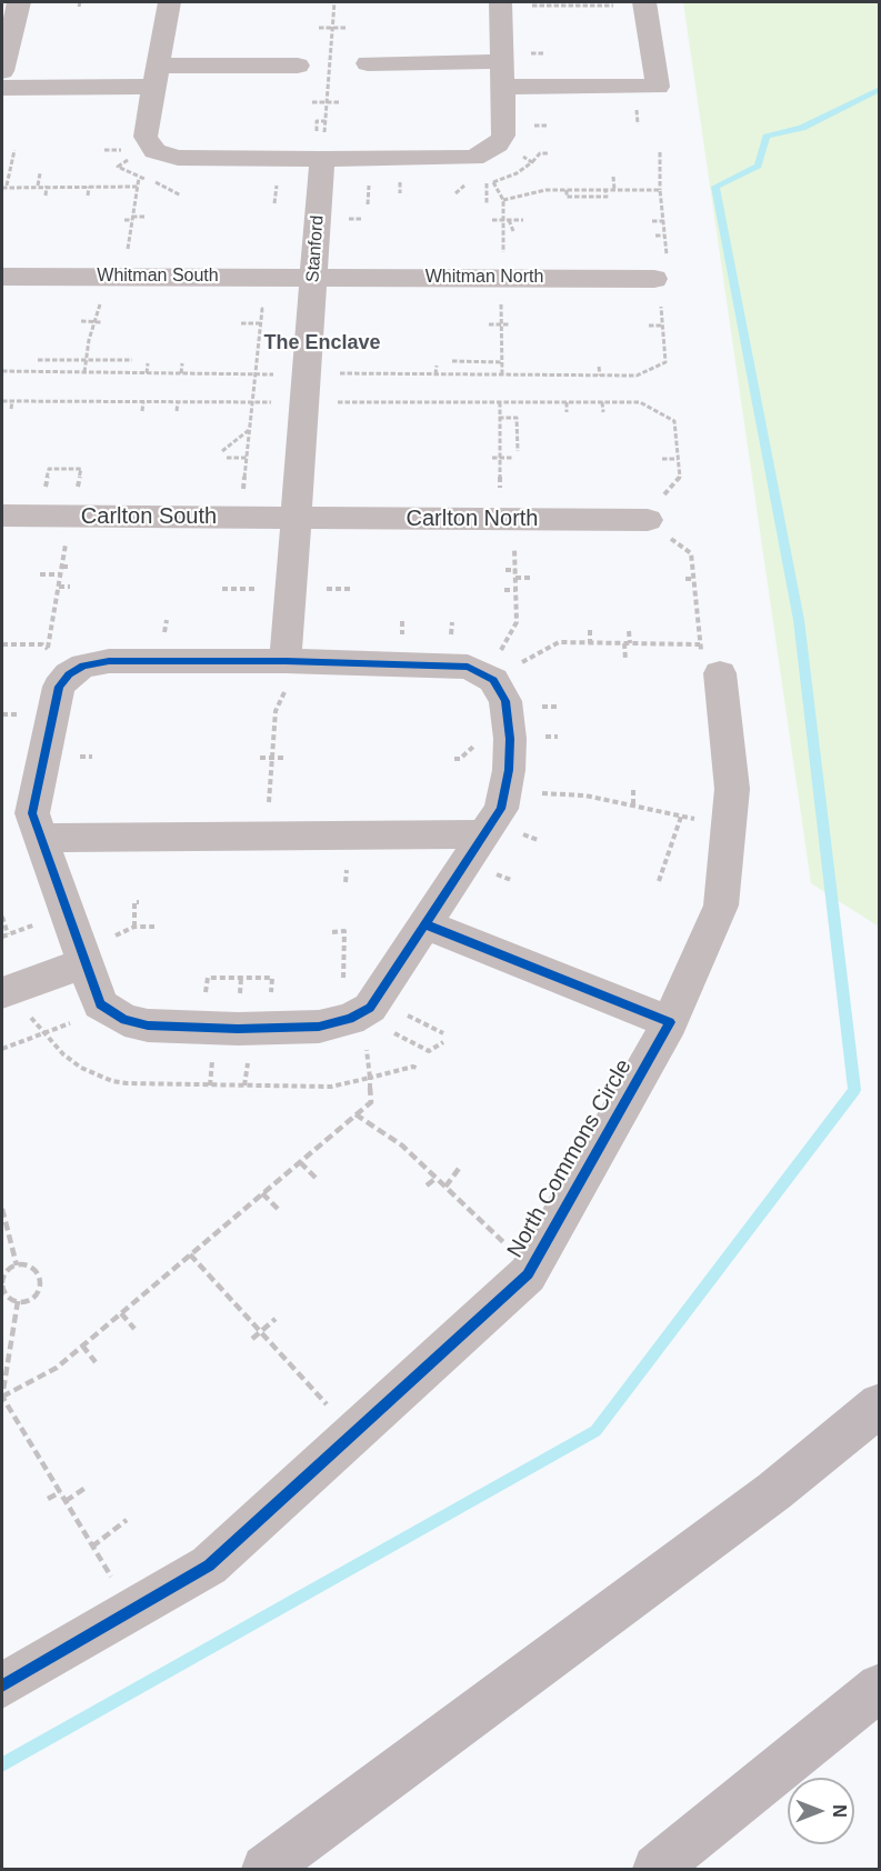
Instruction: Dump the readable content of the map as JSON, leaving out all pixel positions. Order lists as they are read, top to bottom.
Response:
{
  "streets": {
    "street": [
      "Stanford",
      "Whitman South",
      "Whitman North",
      "Carlton South",
      "Carlton North",
      "North Commons Circle"
    ]
  },
  "crossings": [
    ["Stanford", "Whitman South"],
    ["Stanford", "Whitman North"],
    ["Stanford", "Carlton South"],
    ["Stanford", "Carlton North"],
    ["Whitman South", "Whitman North"],
    ["Carlton South", "Carlton North"]
  ],
  "districts": ["The Enclave"],
  "north": "right"
}
